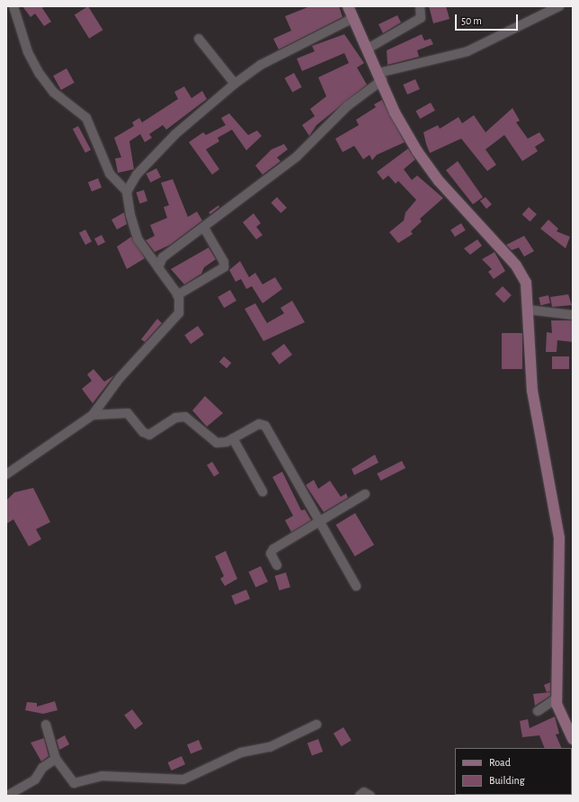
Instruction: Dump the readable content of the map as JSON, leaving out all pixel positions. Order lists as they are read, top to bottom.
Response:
{
  "legend": ["Road", "Building"],
  "scale_bar": "50 m"
}
